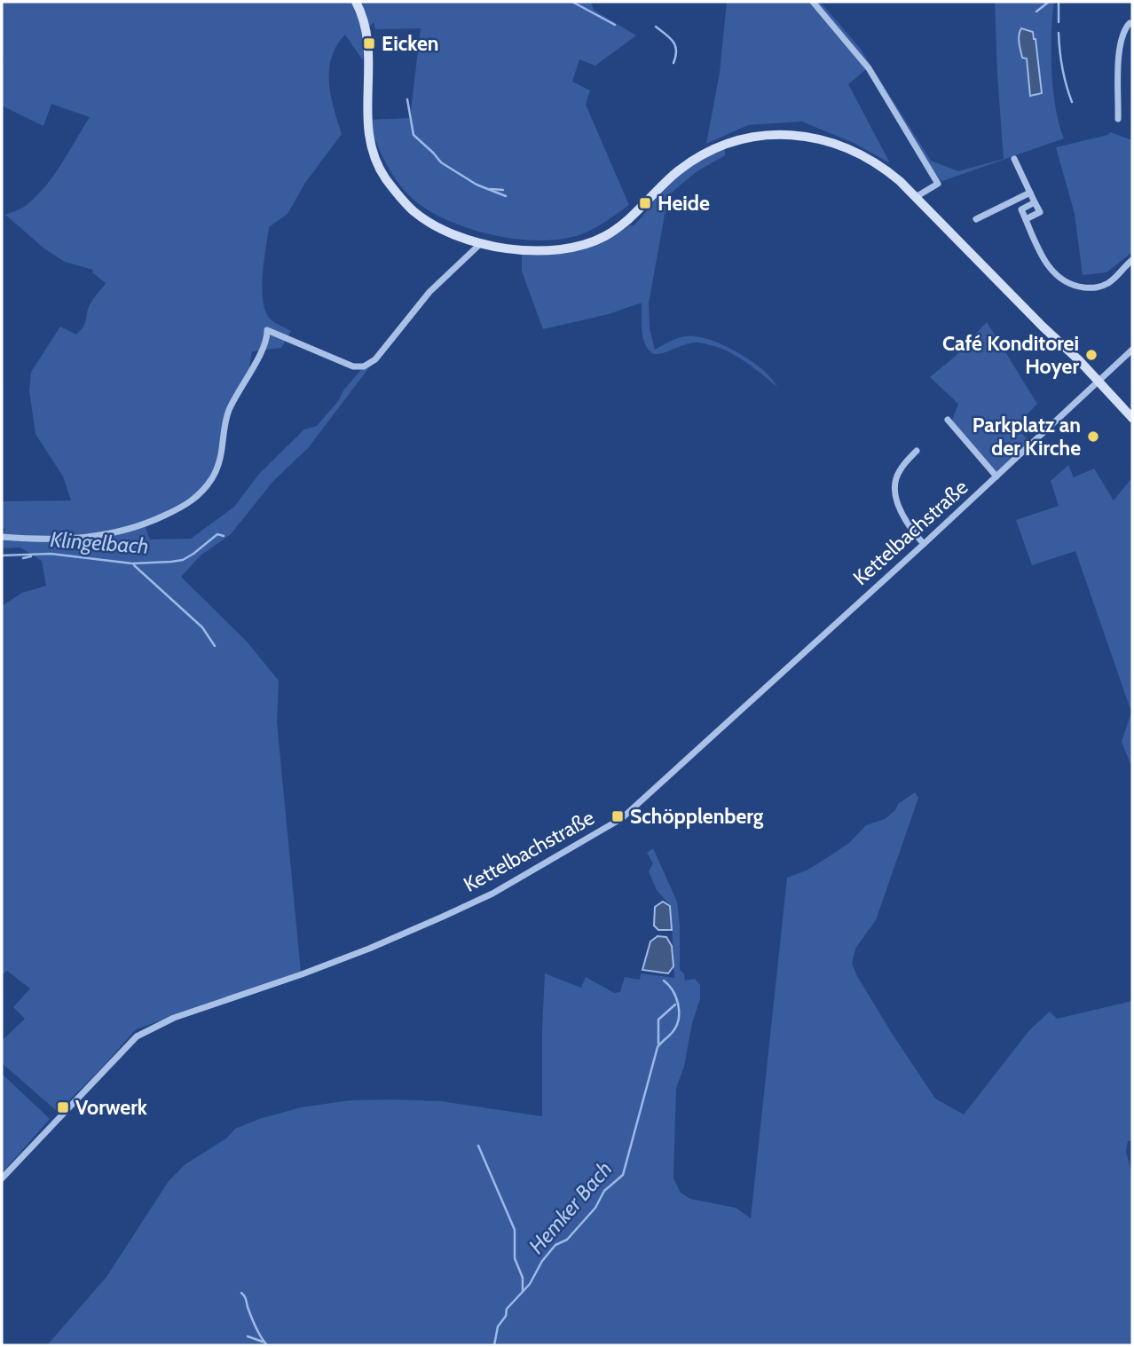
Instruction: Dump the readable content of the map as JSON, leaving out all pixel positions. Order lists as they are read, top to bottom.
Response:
{
  "streets": {
    "street": ["Kettelbachstraße"]
  },
  "water": ["Klingelbach", "Hemker Bach"],
  "places": {
    "transit": [
      "Eicken",
      "Heide",
      "Schöpplenberg",
      "Vorwerk"
    ],
    "other": ["Café Konditorei Hoyer", "Parkplatz an der Kirche"]
  }
}
